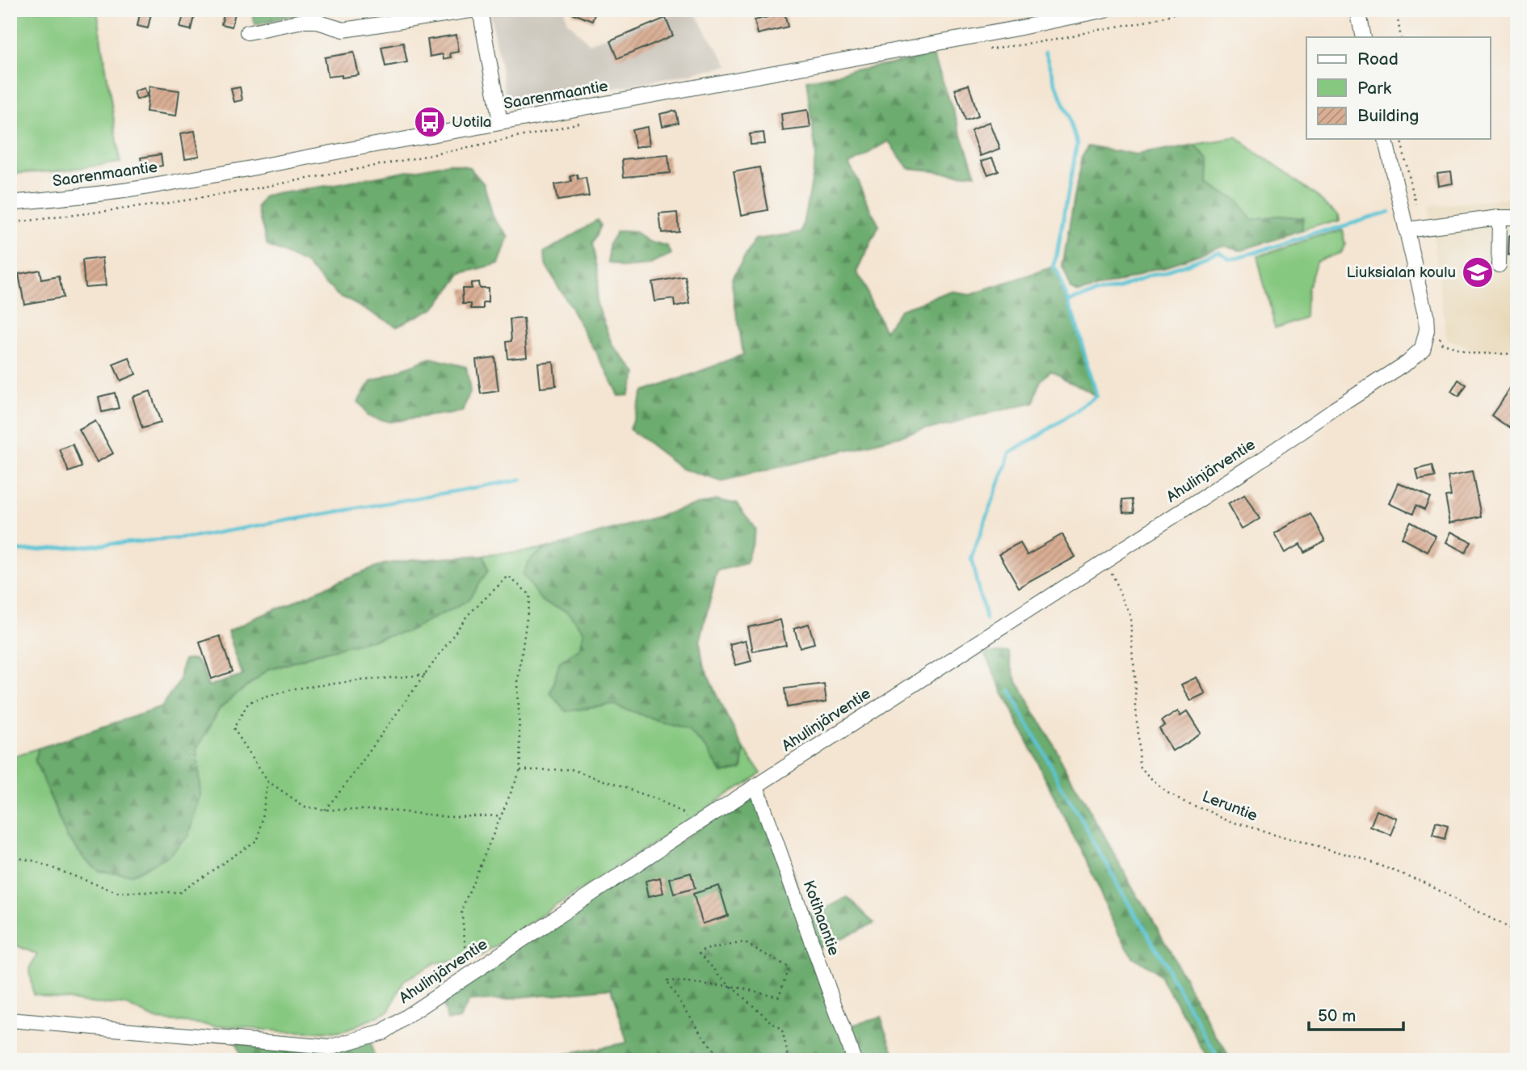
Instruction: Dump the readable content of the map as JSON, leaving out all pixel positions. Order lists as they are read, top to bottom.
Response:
{
  "streets": {
    "street": ["Saarenmaantie", "Ahulinjärventie", "Kotihaantie"],
    "path": ["Leruntie"]
  },
  "crossings": [
    ["Ahulinjärventie", "Leruntie"],
    ["Ahulinjärventie", "Kotihaantie"]
  ],
  "places": {
    "bus stop": ["Uotila"],
    "school or university": ["Liuksialan koulu"]
  },
  "legend": ["Road", "Park", "Building"],
  "scale_bar": "50 m"
}
